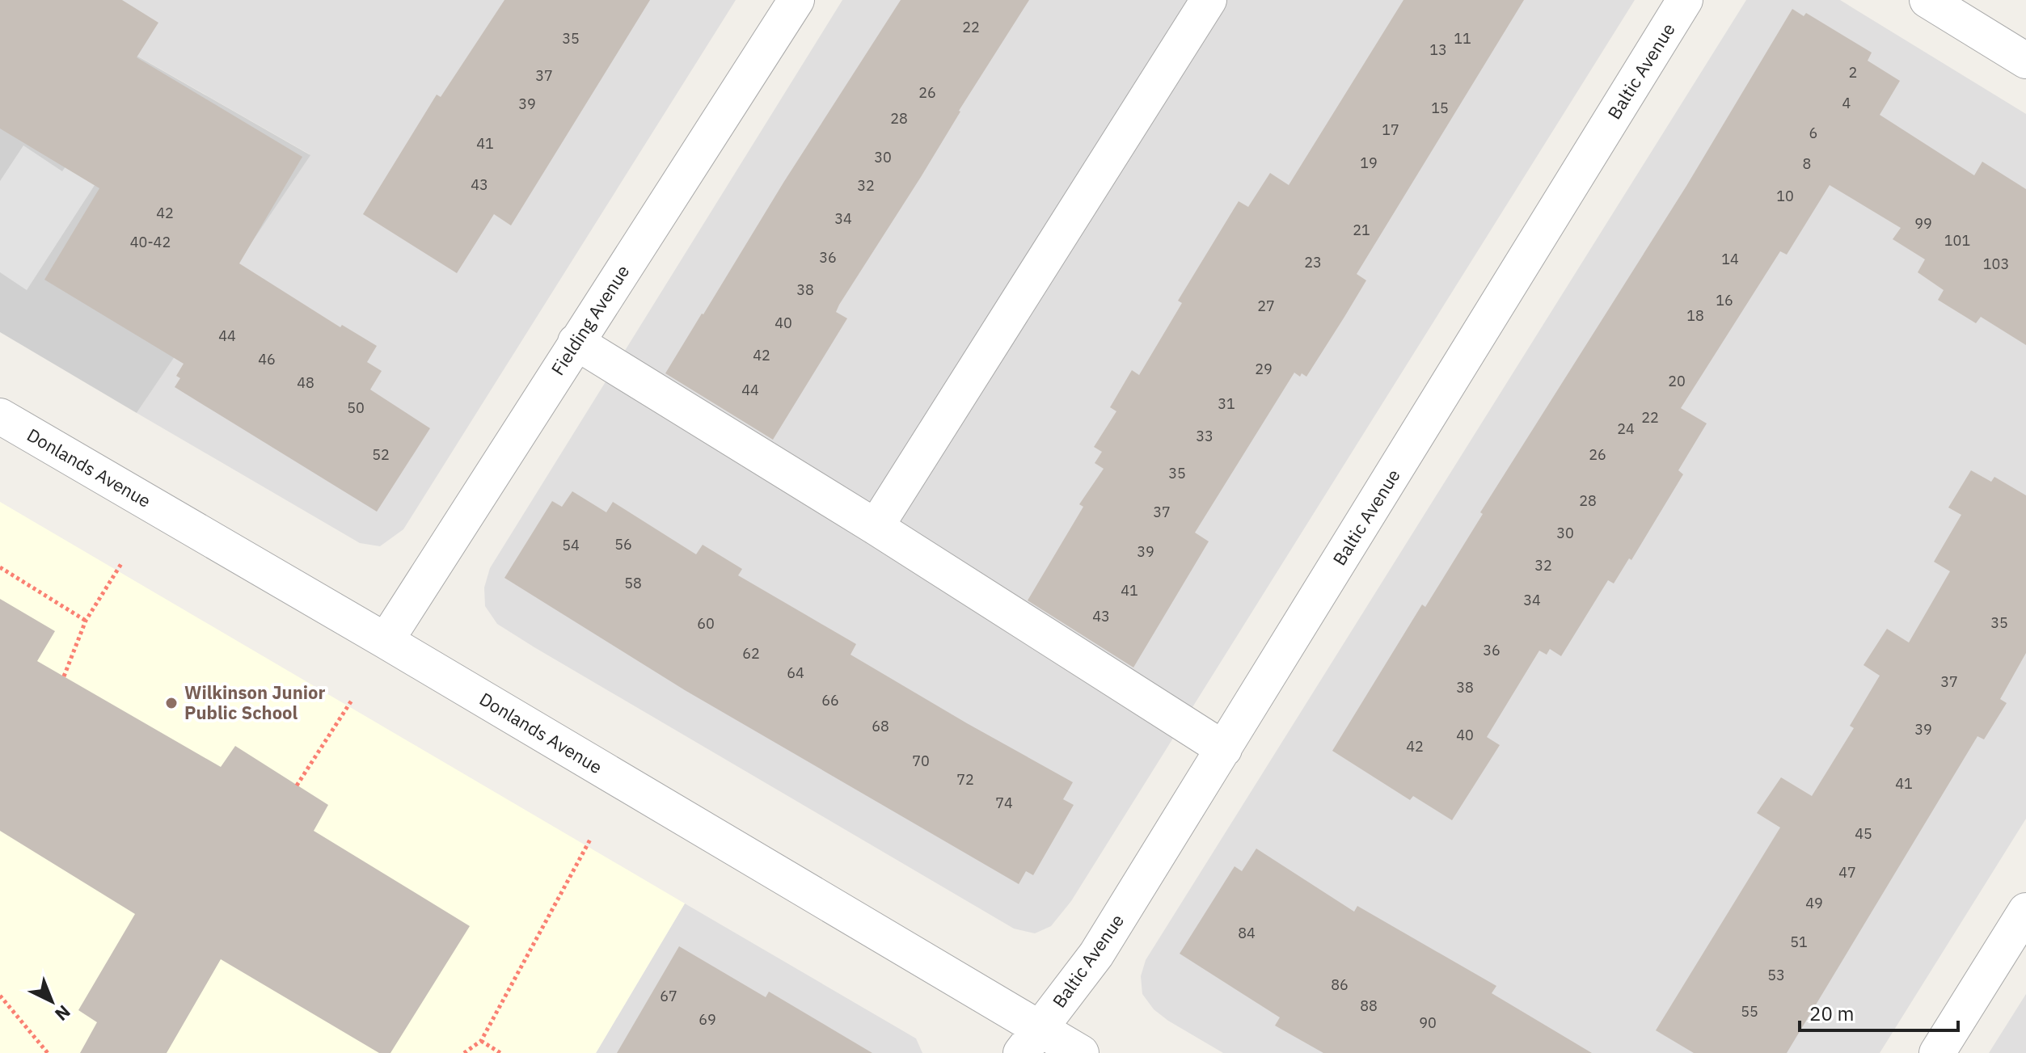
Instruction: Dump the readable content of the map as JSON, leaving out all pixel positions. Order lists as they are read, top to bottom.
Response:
{
  "streets": {
    "street": ["Baltic Avenue", "Fielding Avenue", "Donlands Avenue"]
  },
  "crossings": [
    ["Baltic Avenue", "Donlands Avenue"],
    ["Fielding Avenue", "Donlands Avenue"]
  ],
  "places": ["Wilkinson Junior Public School"],
  "house_numbers": [
    "22",
    "35",
    "11",
    "13",
    "2",
    "37",
    "26",
    "4",
    "39",
    "15",
    "28",
    "17",
    "6",
    "41",
    "30",
    "19",
    "8",
    "43",
    "32",
    "10",
    "42",
    "34",
    "99",
    "21",
    "101",
    "40-42",
    "36",
    "14",
    "23",
    "103",
    "38",
    "16",
    "27",
    "18",
    "40",
    "44",
    "42",
    "46",
    "29",
    "20",
    "48",
    "44",
    "31",
    "50",
    "22",
    "24",
    "33",
    "52",
    "26",
    "35",
    "28",
    "37",
    "30",
    "56",
    "54",
    "39",
    "32",
    "58",
    "41",
    "34",
    "43",
    "35",
    "60",
    "36",
    "62",
    "64",
    "37",
    "38",
    "66",
    "68",
    "39",
    "40",
    "42",
    "70",
    "72",
    "41",
    "74",
    "45",
    "47",
    "49",
    "84",
    "51",
    "53",
    "86",
    "67",
    "88",
    "55",
    "69",
    "90"
  ],
  "scale_bar": "20 m",
  "north": "bottom right"
}
